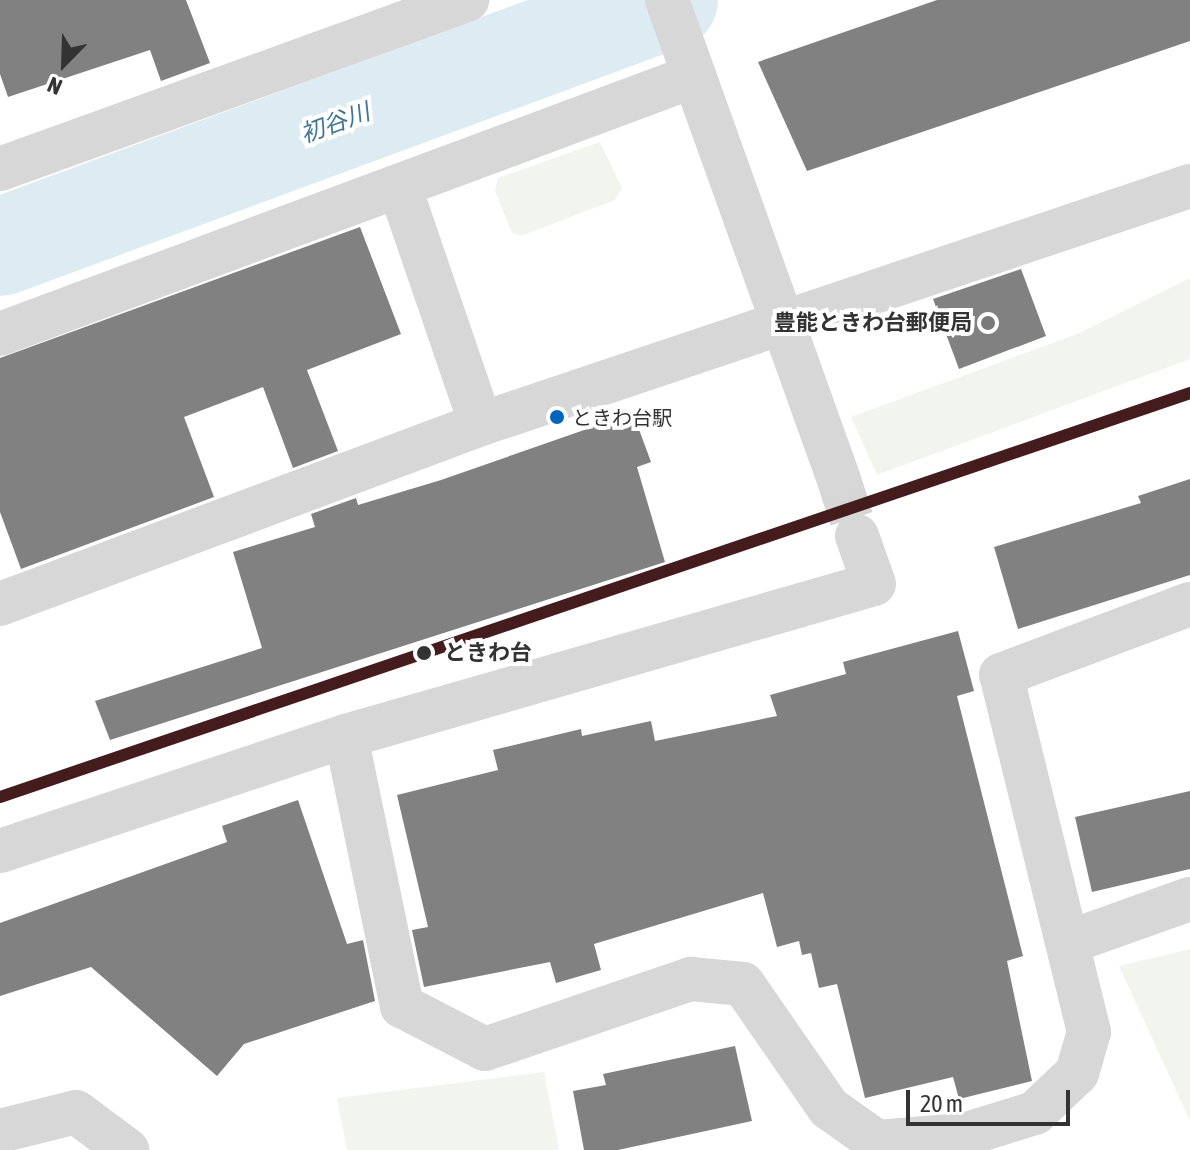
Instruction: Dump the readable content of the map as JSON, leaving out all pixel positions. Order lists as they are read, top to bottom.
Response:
{
  "water": ["初谷川"],
  "places": ["豊能ときわ台郵便局", "ときわ台駅", "ときわ台"],
  "scale_bar": "20 m",
  "north": "bottom left"
}
